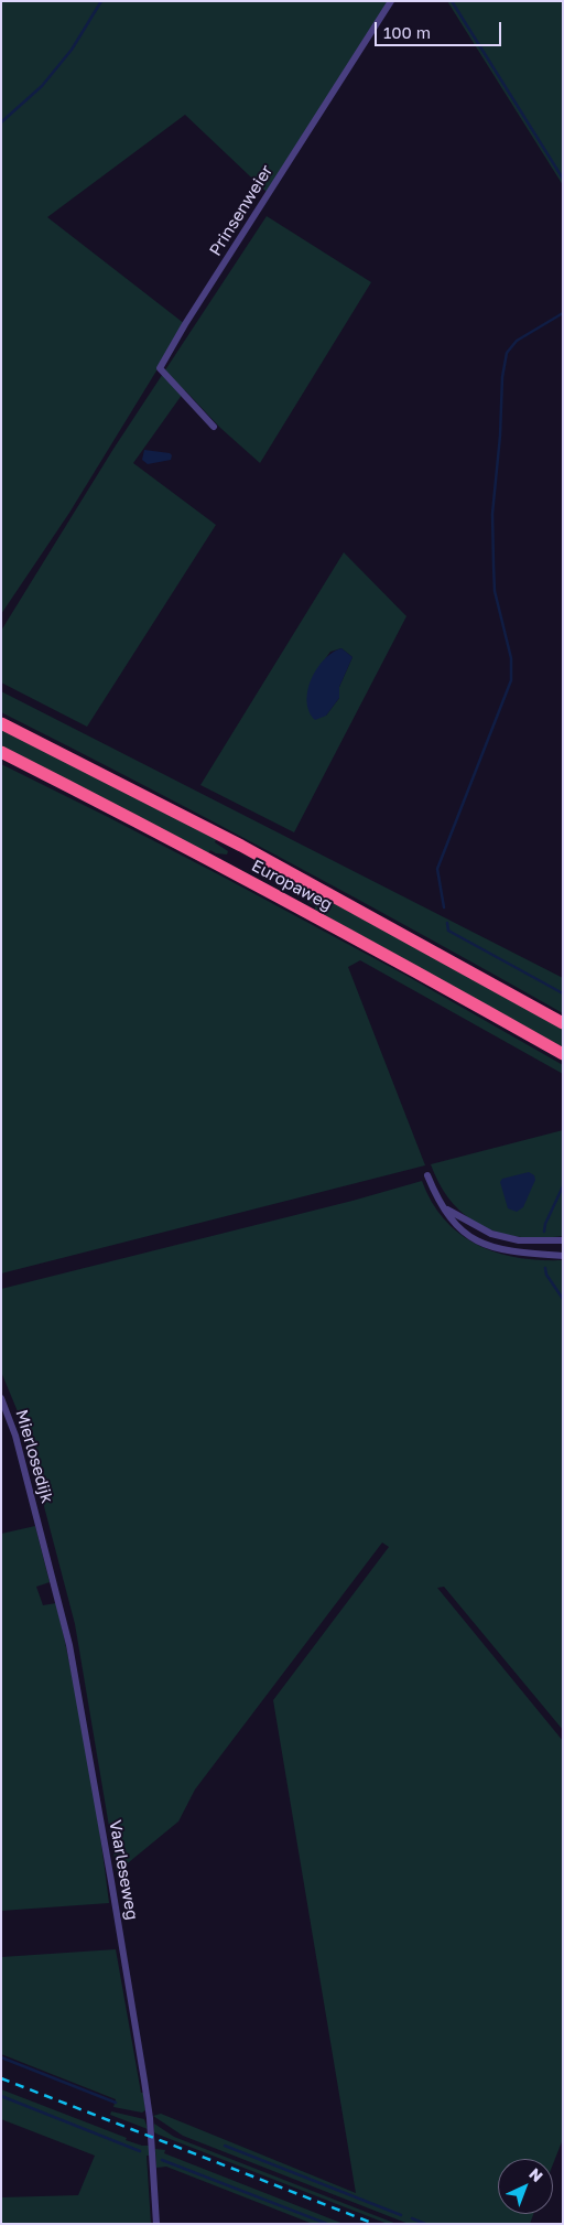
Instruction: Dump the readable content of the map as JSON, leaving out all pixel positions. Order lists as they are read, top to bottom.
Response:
{
  "streets": {
    "highway": ["Europaweg"],
    "street": ["Prinsenweier", "Mierlosedijk", "Vaarleseweg"]
  },
  "crossings": [
    ["Mierlosedijk", "Vaarleseweg"]
  ],
  "scale_bar": "100 m",
  "north": "top right"
}
